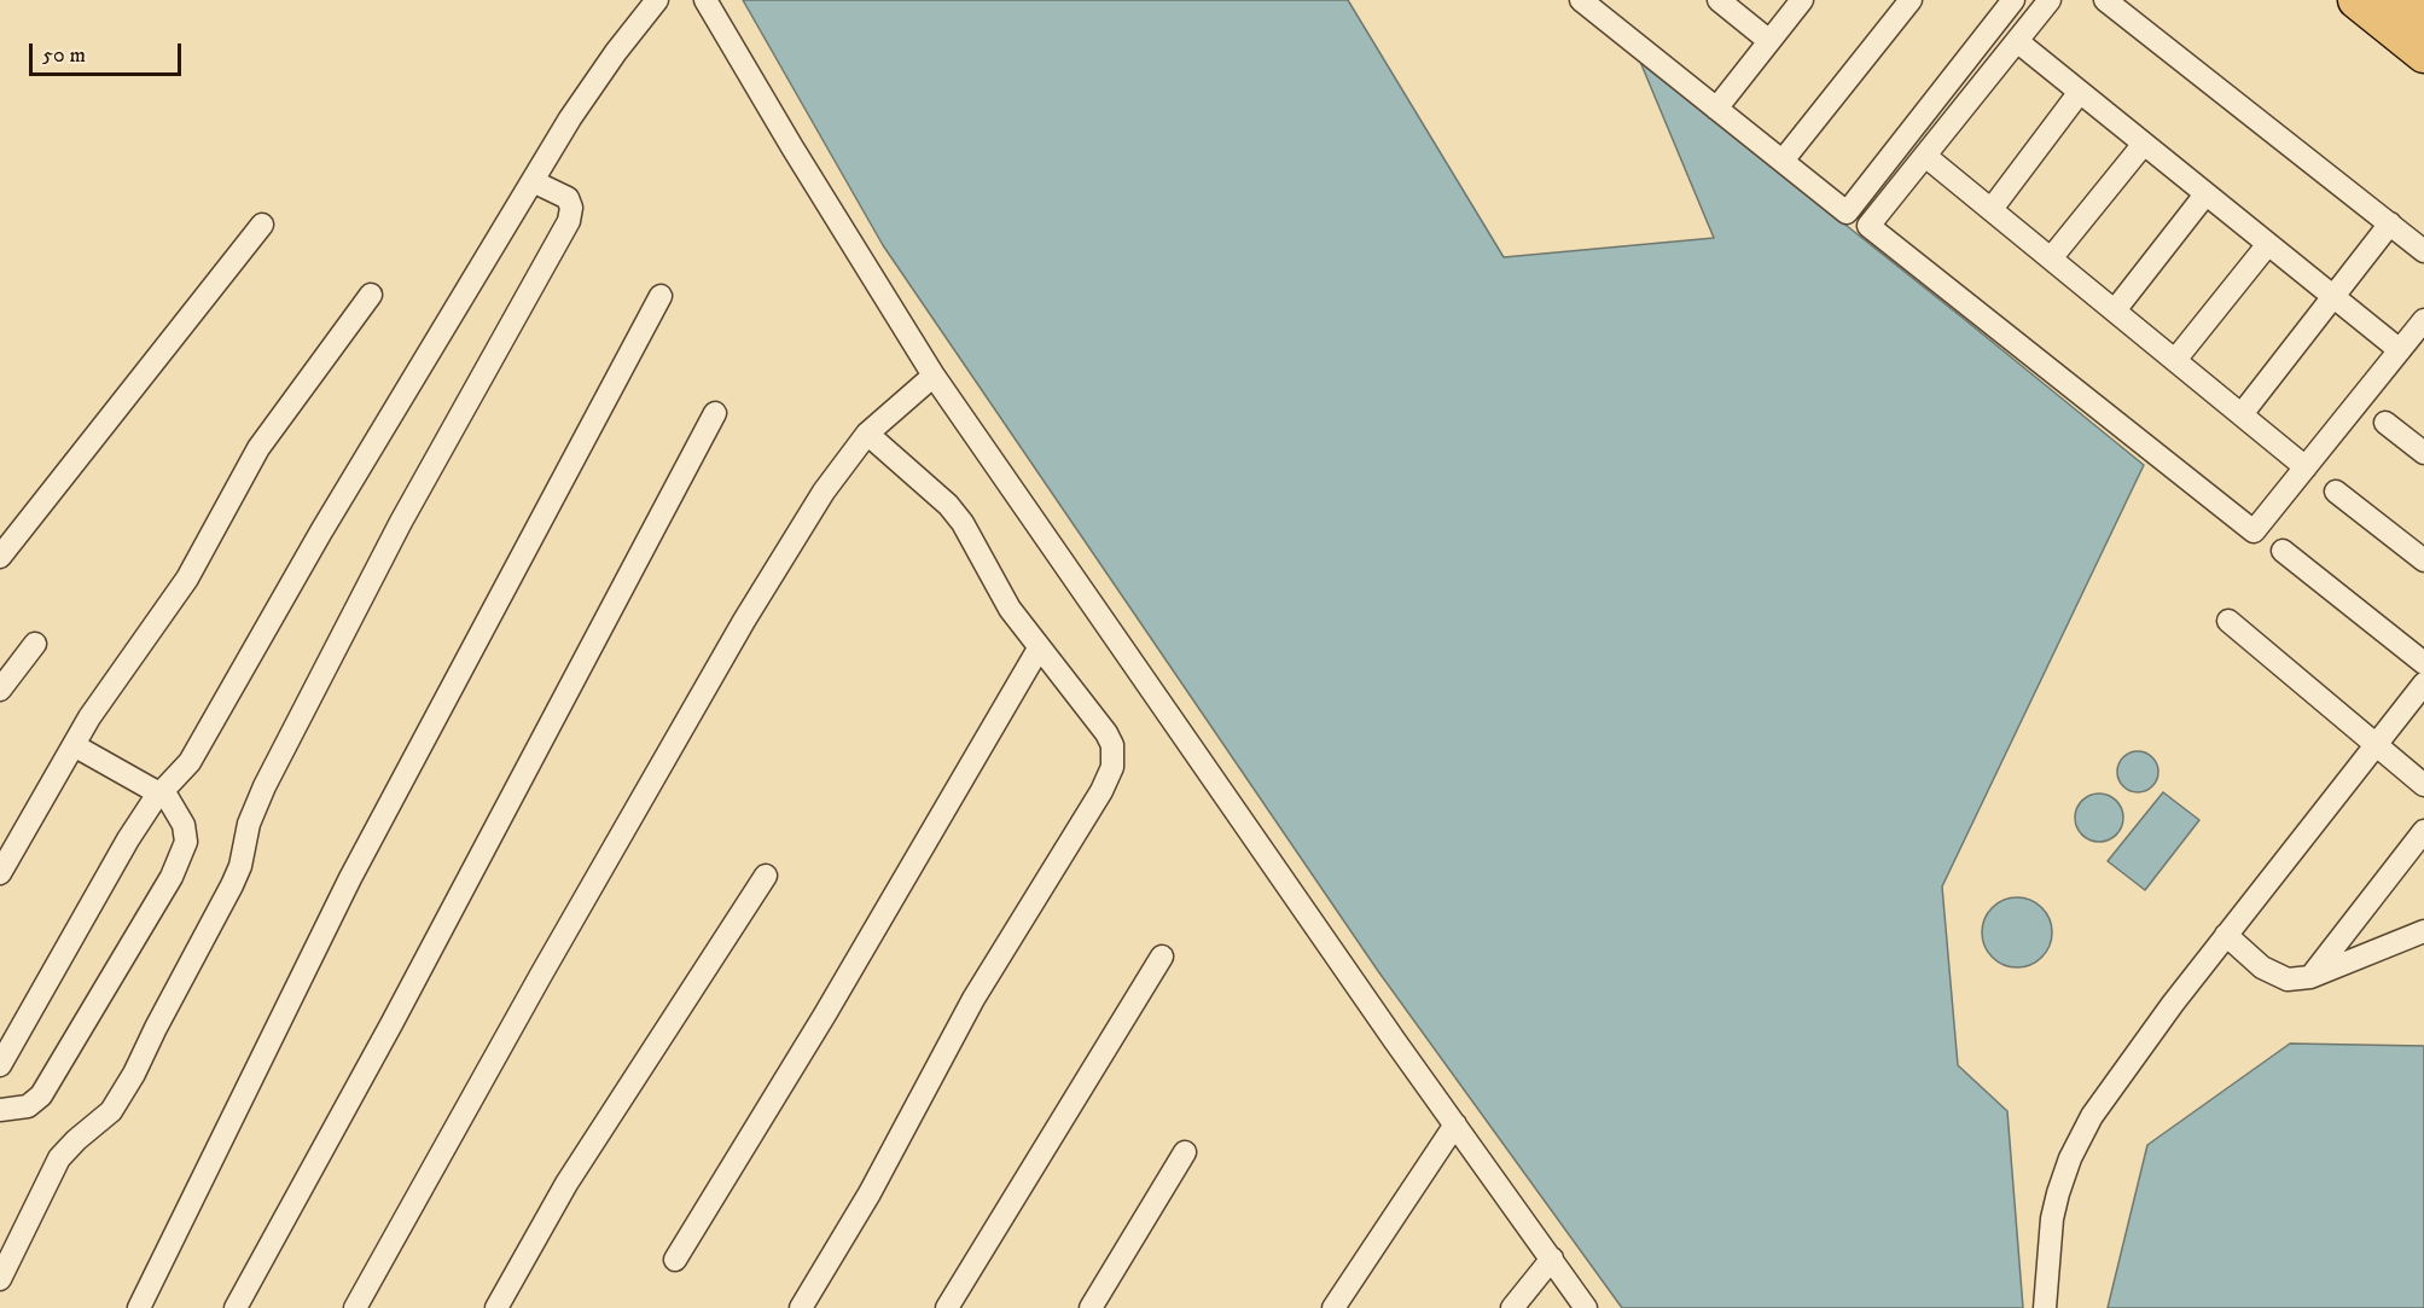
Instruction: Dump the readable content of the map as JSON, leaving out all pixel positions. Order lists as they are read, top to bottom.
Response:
{
  "scale_bar": "50 m"
}
